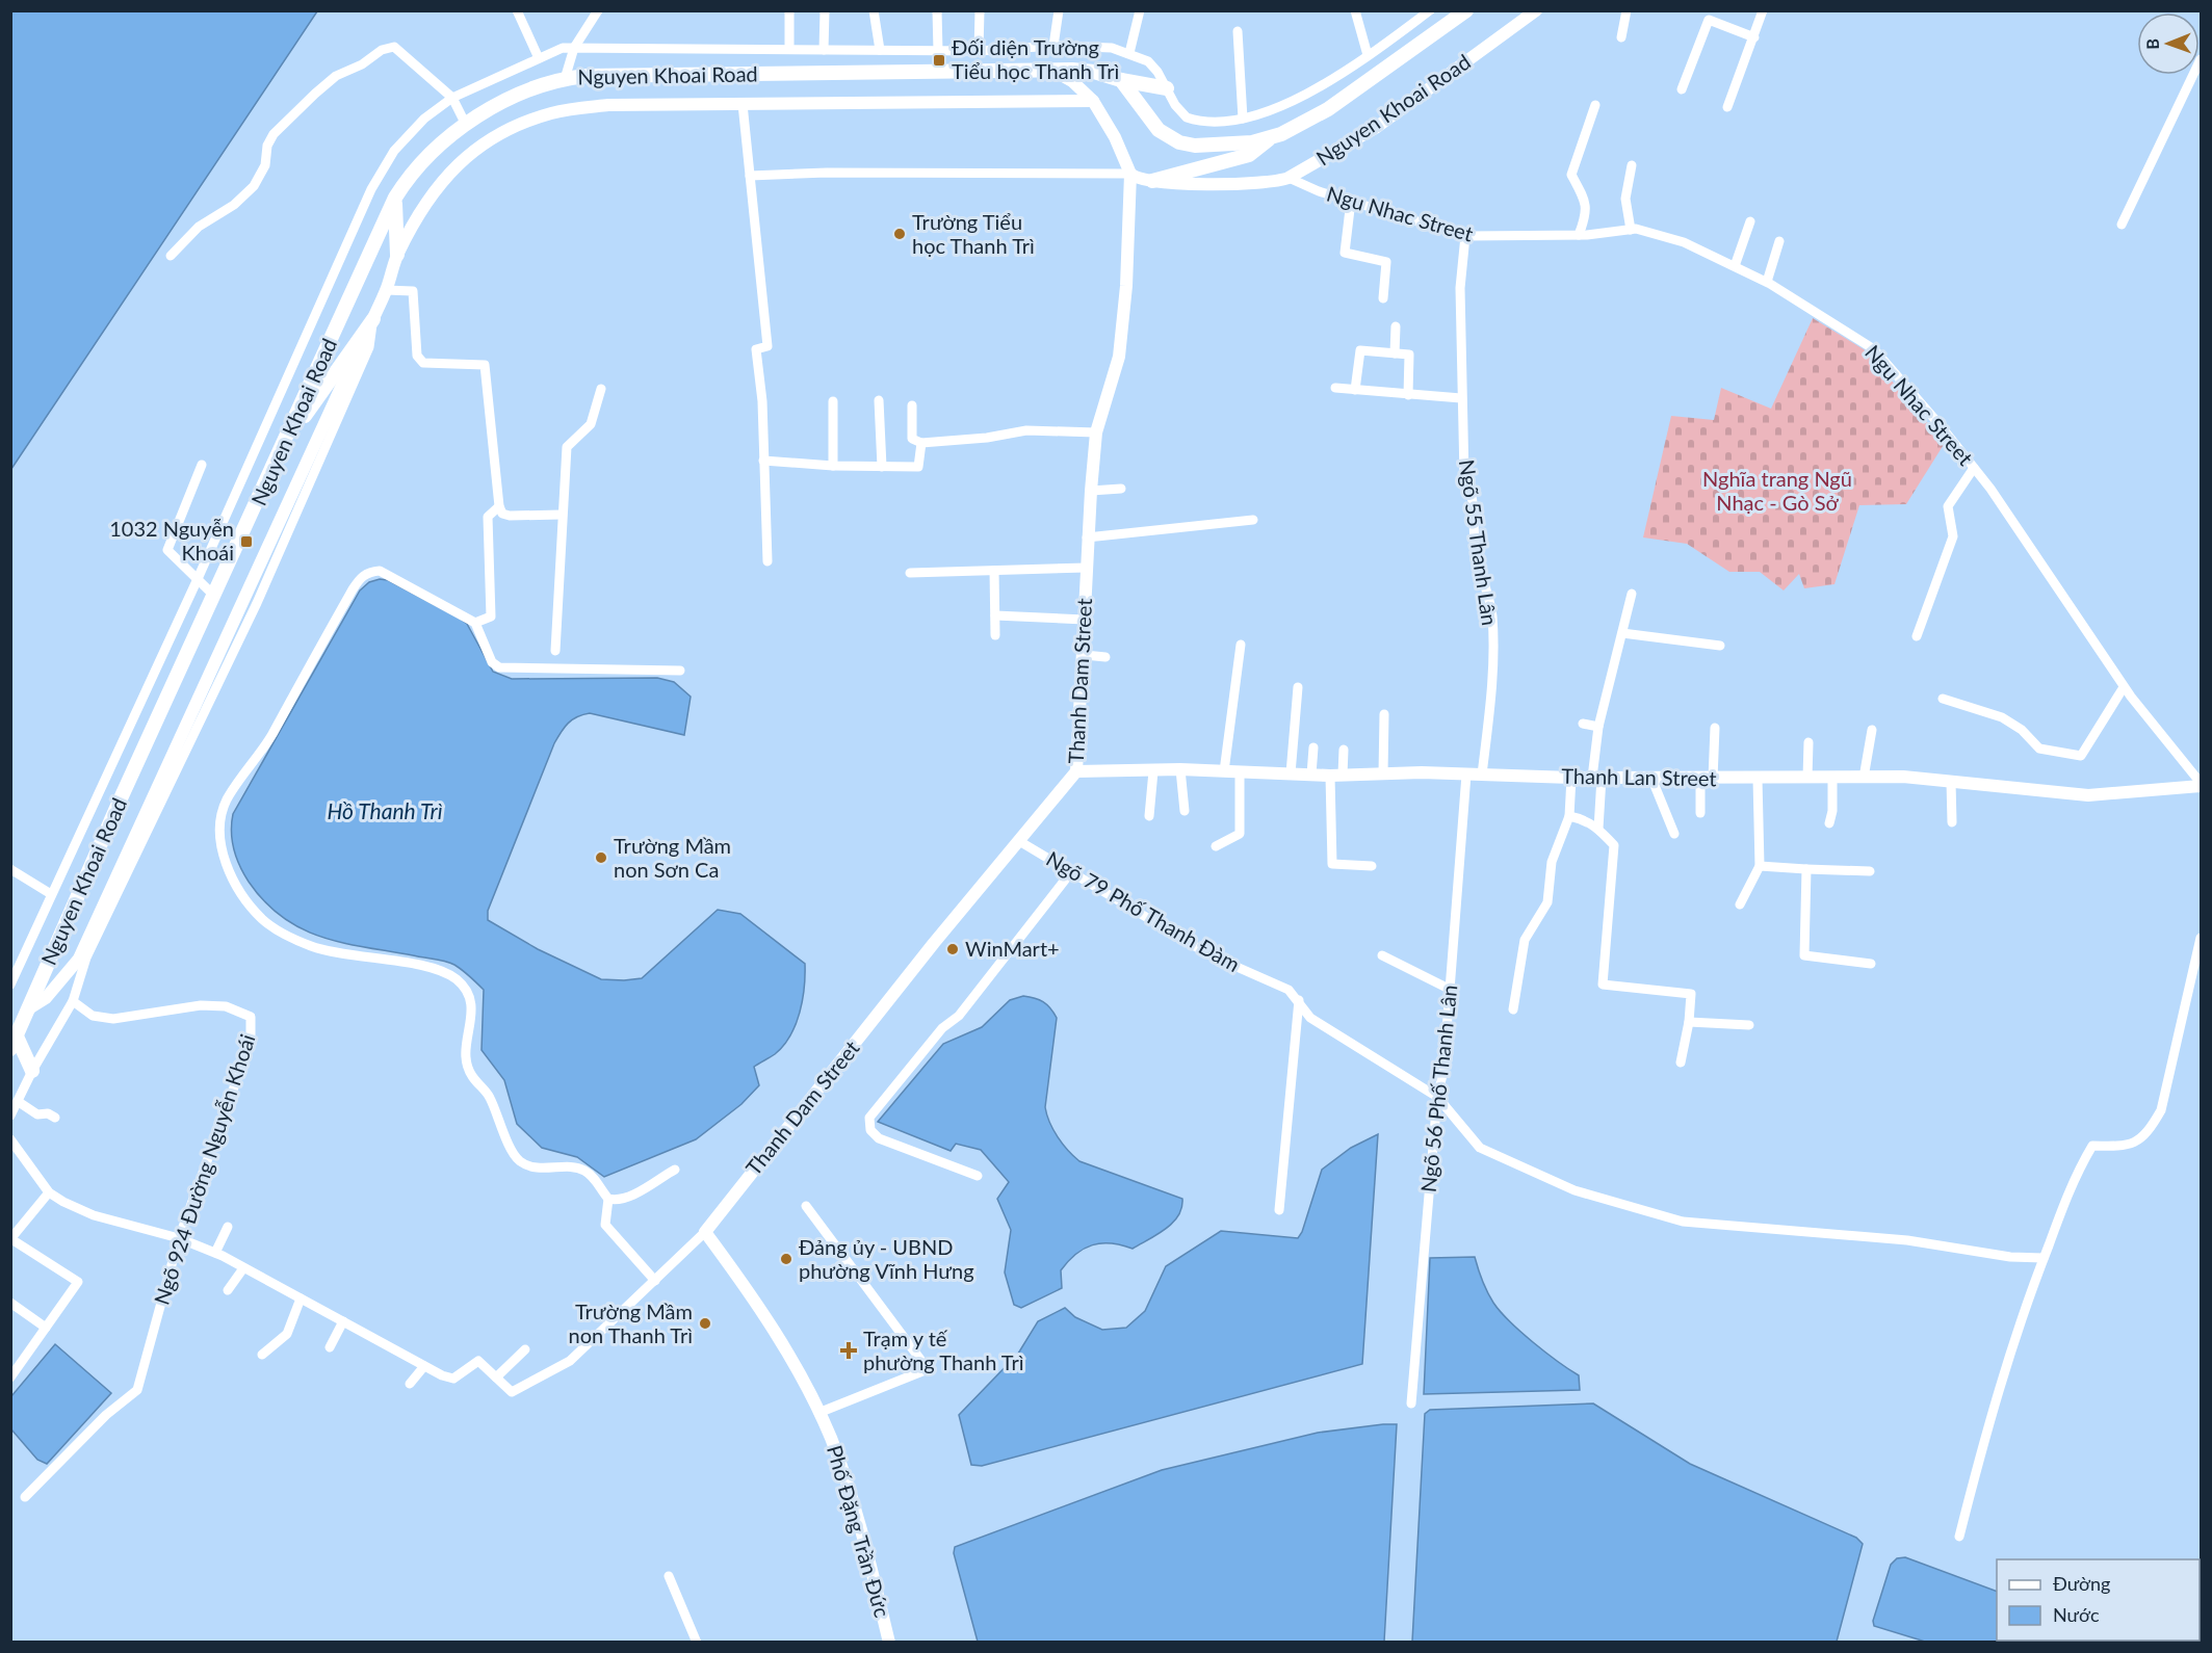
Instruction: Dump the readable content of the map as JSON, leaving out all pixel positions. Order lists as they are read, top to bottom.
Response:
{
  "streets": {
    "main road": ["Nguyen Khoai Road"],
    "street": [
      "Ngu Nhac Street",
      "Ngõ 55 Thanh Lân",
      "Thanh Dam Street",
      "Thanh Lan Street",
      "Ngõ 79 Phố Thanh Đàm",
      "Ngõ 56 Phố Thanh Lân",
      "Ngõ 924 Đường Nguyễn Khoái",
      "Phố Đặng Trần Đức"
    ]
  },
  "crossings": [
    ["Nguyen Khoai Road", "Ngu Nhac Street"],
    ["Nguyen Khoai Road", "Thanh Dam Street"],
    ["Nguyen Khoai Road", "Ngõ 924 Đường Nguyễn Khoái"],
    ["Ngu Nhac Street", "Ngõ 55 Thanh Lân"],
    ["Ngu Nhac Street", "Thanh Lan Street"],
    ["Ngõ 55 Thanh Lân", "Thanh Lan Street"],
    ["Thanh Dam Street", "Thanh Lan Street"],
    ["Thanh Dam Street", "Ngõ 79 Phố Thanh Đàm"],
    ["Thanh Dam Street", "Phố Đặng Trần Đức"],
    ["Thanh Lan Street", "Ngõ 56 Phố Thanh Lân"],
    ["Ngõ 79 Phố Thanh Đàm", "Ngõ 56 Phố Thanh Lân"]
  ],
  "water": ["Hồ Thanh Trì"],
  "parks": ["Nghĩa trang Ngũ Nhạc - Gò Sở"],
  "places": {
    "transit": ["Đối diện Trường Tiểu học Thanh Trì", "1032 Nguyễn Khoái"],
    "other": [
      "Trường Tiểu học Thanh Trì",
      "Trường Mầm non Sơn Ca",
      "WinMart+",
      "Đảng ủy - UBND phường Vĩnh Hưng",
      "Trường Mầm non Thanh Trì"
    ],
    "health": ["Trạm y tế phường Thanh Trì"]
  },
  "legend": ["Đường", "Nước"],
  "north": "left"
}
